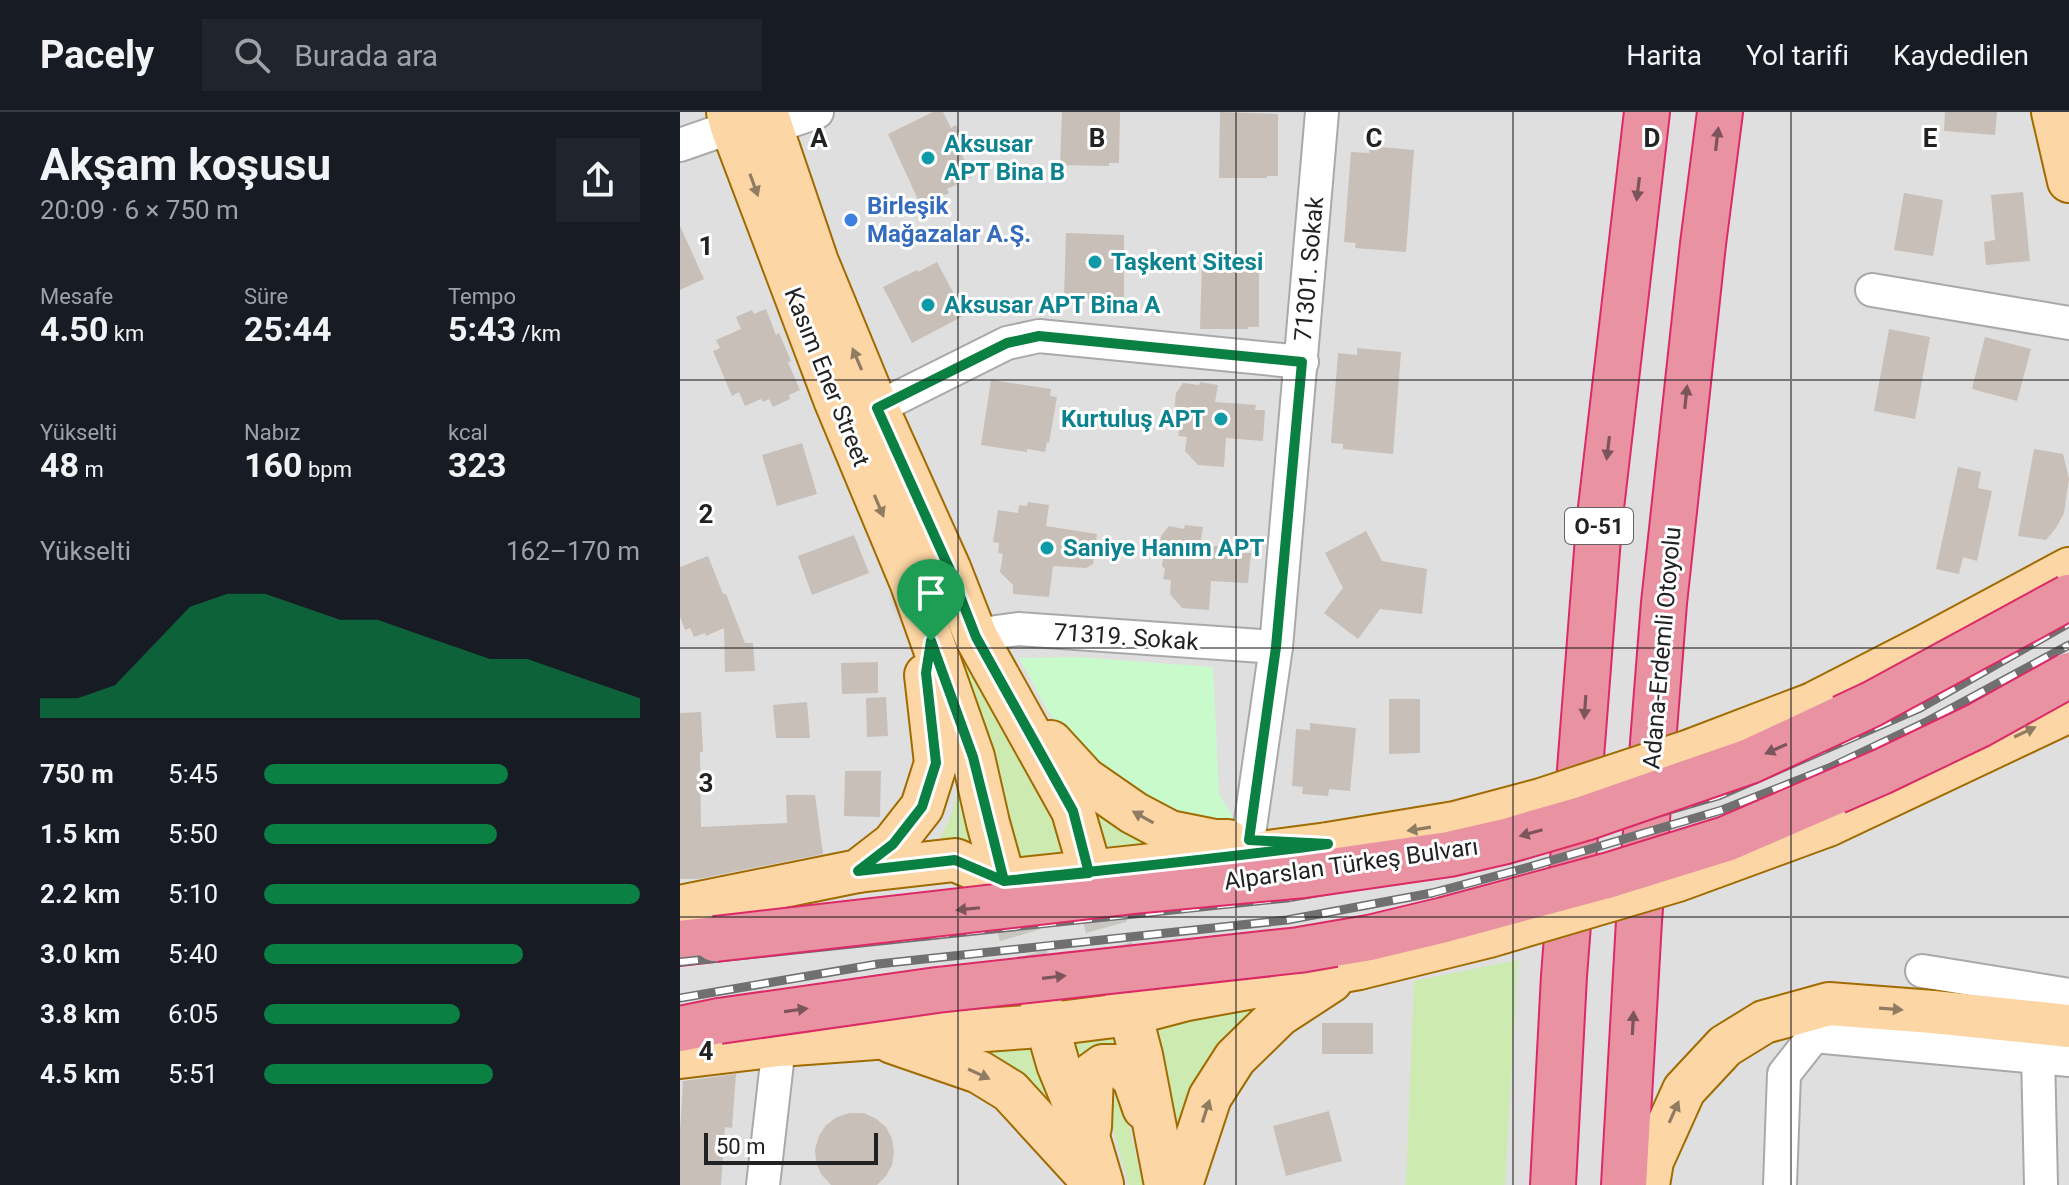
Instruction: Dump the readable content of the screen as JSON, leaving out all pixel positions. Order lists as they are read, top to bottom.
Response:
{
  "streets": {
    "highway": ["O-51", "Adana-Erdemli Otoyolu", "Alparslan Türkeş Bulvarı"],
    "main road": ["Kasım Ener Street"],
    "street": ["71301. Sokak", "71319. Sokak"]
  },
  "crossings": [
    ["71301. Sokak", "71319. Sokak"],
    ["71301. Sokak", "Alparslan Türkeş Bulvarı"],
    ["Kasım Ener Street", "71319. Sokak"],
    ["Kasım Ener Street", "Alparslan Türkeş Bulvarı"]
  ],
  "places": [
    "Aksusar APT Bina B",
    "Birleşik Mağazalar A.Ş.",
    "Taşkent Sitesi",
    "Aksusar APT Bina A",
    "Kurtuluş APT",
    "Saniye Hanım APT"
  ],
  "scale_bar": "50 m",
  "page": {
    "header": "Pacely",
    "search": "Burada ara",
    "nav": ["Harita", "Yol tarifi", "Kaydedilen"],
    "heading": ["Akşam koşusu", "20:09 · 6 × 750 m"],
    "stats": [
      ["Mesafe", "4.50 km"],
      ["Süre", "25:44"],
      ["Tempo", "5:43 /km"],
      ["Yükselti", "48 m"],
      ["Nabız", "160 bpm"],
      ["kcal", "323"]
    ],
    "chart": ["Yükselti", "162–170 m"],
    "list": [
      {
        "name": "750 m",
        "note": "5:45"
      },
      {
        "name": "1.5 km",
        "note": "5:50"
      },
      {
        "name": "2.2 km",
        "note": "5:10"
      },
      {
        "name": "3.0 km",
        "note": "5:40"
      },
      {
        "name": "3.8 km",
        "note": "6:05"
      },
      {
        "name": "4.5 km",
        "note": "5:51"
      }
    ],
    "scale": "50 m"
  },
  "grid": {
    "columns": [
      "A",
      "B",
      "C",
      "D",
      "E"
    ],
    "rows": [
      "1",
      "2",
      "3",
      "4"
    ]
  }
}
